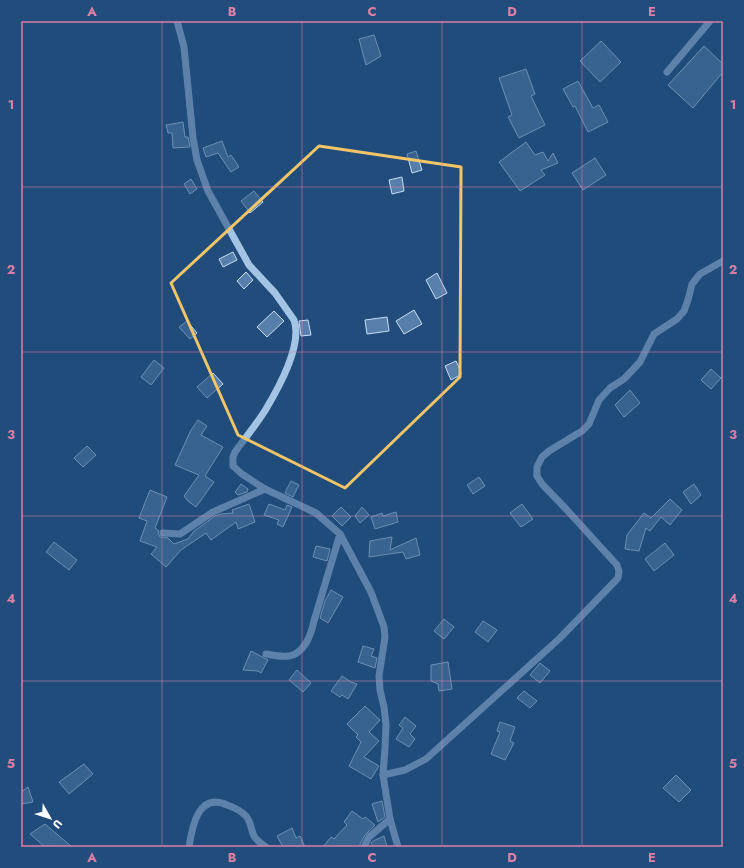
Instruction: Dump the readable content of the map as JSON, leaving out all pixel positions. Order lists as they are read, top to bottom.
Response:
{
  "north": "bottom right",
  "grid": {
    "columns": [
      "A",
      "B",
      "C",
      "D",
      "E"
    ],
    "rows": [
      "1",
      "2",
      "3",
      "4",
      "5"
    ]
  }
}
